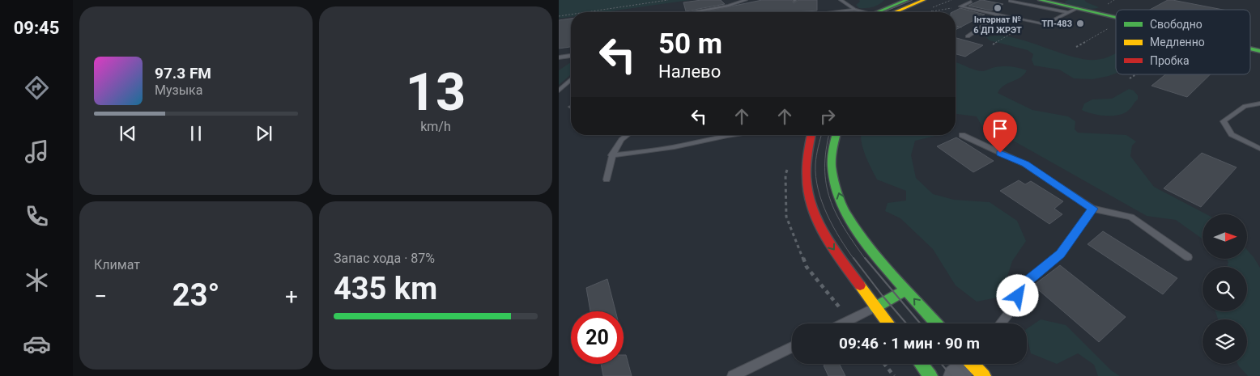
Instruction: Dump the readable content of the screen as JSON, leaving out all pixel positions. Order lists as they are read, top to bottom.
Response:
{
  "places": ["Інтэрнат № 6 ДП ЖРЭТ", "ТП-483"],
  "legend": ["Свободно", "Медленно", "Пробка"],
  "north": "right",
  "page": {
    "tabs": "09:45",
    "tile": [
      ["13", "km/h"],
      "Климат",
      ["Запас хода · 87%", "435 km"]
    ],
    "turn": ["50 m", "Налево"],
    "song": ["97.3 FM", "Музыка"],
    "heat": ["−", "23°", "+"],
    "limit": "20",
    "trip": "09:46 · 1 мин · 90 m"
  }
}
